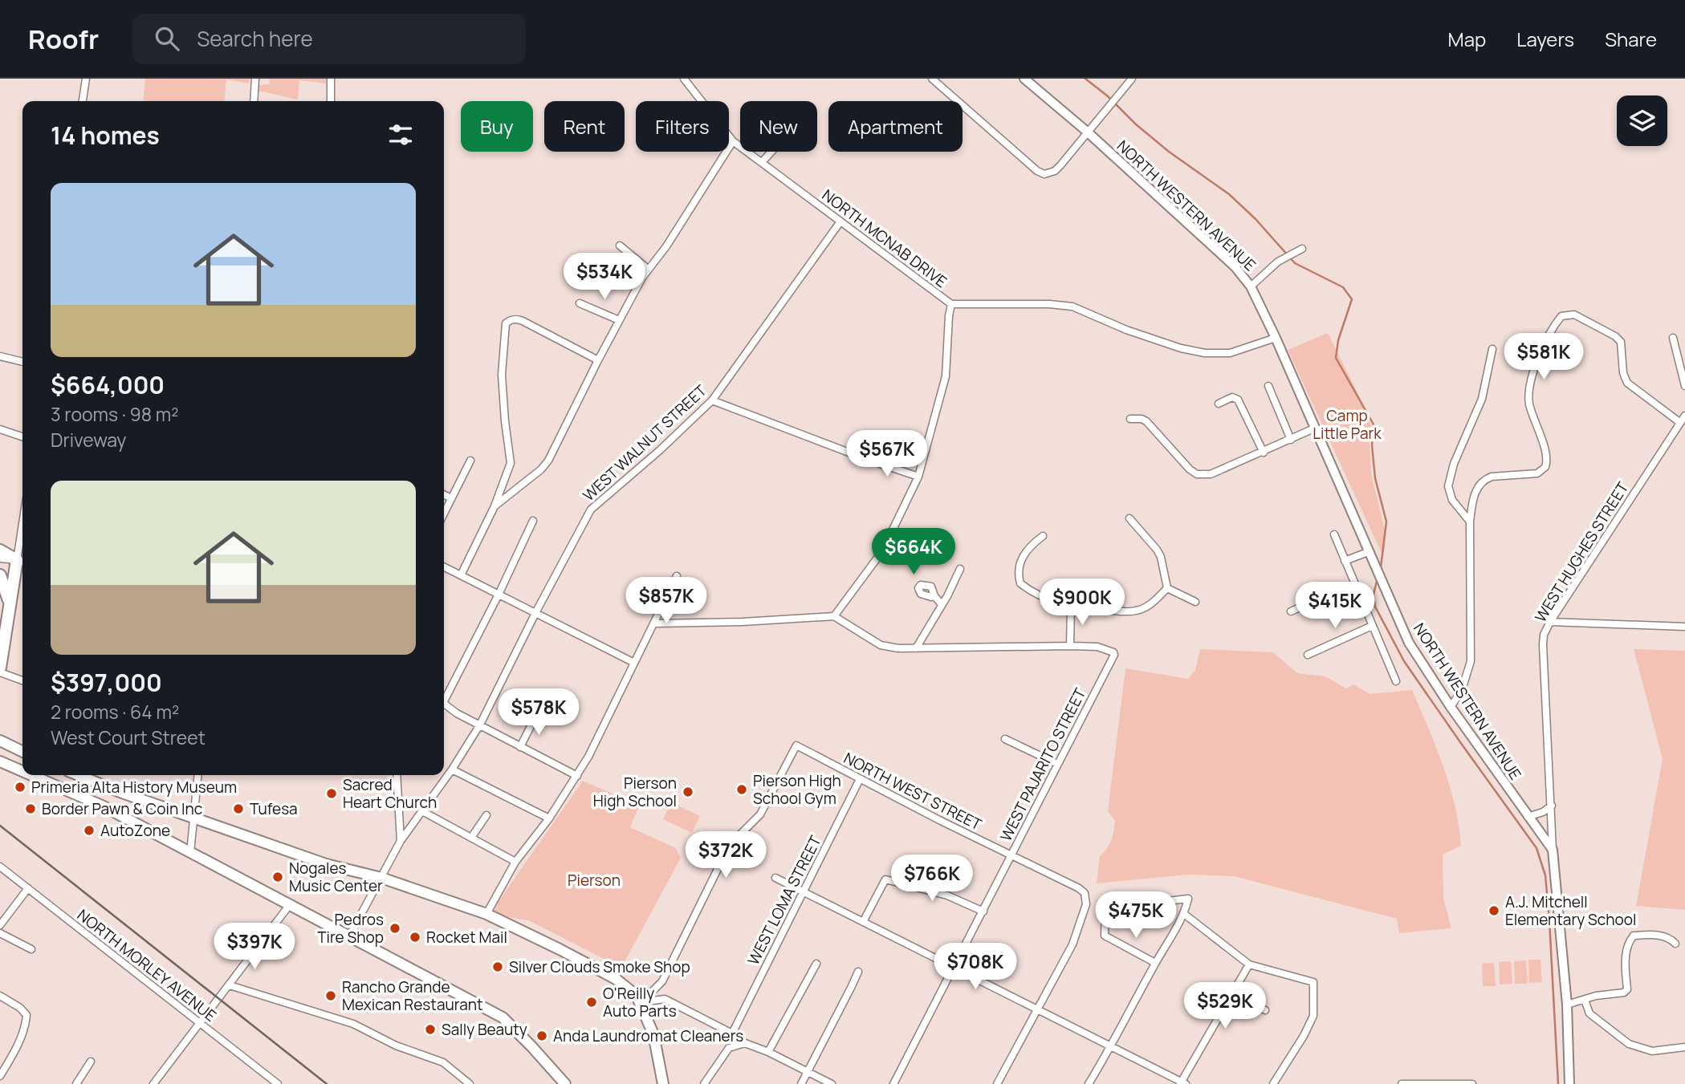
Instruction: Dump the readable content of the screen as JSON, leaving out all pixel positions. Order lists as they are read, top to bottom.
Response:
{
  "streets": {
    "street": [
      "NORTH WESTERN AVENUE",
      "NORTH MCNAB DRIVE",
      "WEST WALNUT STREET",
      "WEST HUGHES STREET",
      "WEST PAJARITO STREET",
      "NORTH WEST STREET",
      "WEST LOMA STREET",
      "NORTH MORLEY AVENUE"
    ]
  },
  "crossings": [
    ["NORTH WESTERN AVENUE", "NORTH MCNAB DRIVE"],
    ["NORTH WESTERN AVENUE", "WEST HUGHES STREET"],
    ["NORTH MCNAB DRIVE", "WEST WALNUT STREET"],
    ["WEST PAJARITO STREET", "NORTH WEST STREET"],
    ["NORTH WEST STREET", "WEST LOMA STREET"]
  ],
  "parks": ["Camp Little Park", "Pierson"],
  "places": [
    "Primeria Alta History Museum",
    "Pierson High School Gym",
    "Pierson High School",
    "Sacred Heart Church",
    "Border Pawn & Coin Inc",
    "Tufesa",
    "AutoZone",
    "Nogales Music Center",
    "A.J. Mitchell Elementary School",
    "Pedros Tire Shop",
    "Rocket Mail",
    "Silver Clouds Smoke Shop",
    "Rancho Grande Mexican Restaurant",
    "O'Reilly Auto Parts",
    "Sally Beauty",
    "Anda Laundromat Cleaners"
  ],
  "page": {
    "header": "Roofr",
    "search": "Search here",
    "nav": ["Map", "Layers", "Share"],
    "chip": [
      "Buy",
      "Rent",
      "Filters",
      "New",
      "Apartment"
    ],
    "heading": "14 homes",
    "list": [
      {
        "name": "$664,000",
        "note": "3 rooms · 98 m² · Driveway"
      },
      {
        "name": "$397,000",
        "note": "2 rooms · 64 m² · West Court Street"
      }
    ],
    "price": [
      "$534K",
      "$581K",
      "$567K",
      "$664K",
      "$857K",
      "$900K",
      "$415K",
      "$578K",
      "$372K",
      "$766K",
      "$475K",
      "$397K",
      "$708K",
      "$529K"
    ]
  }
}
